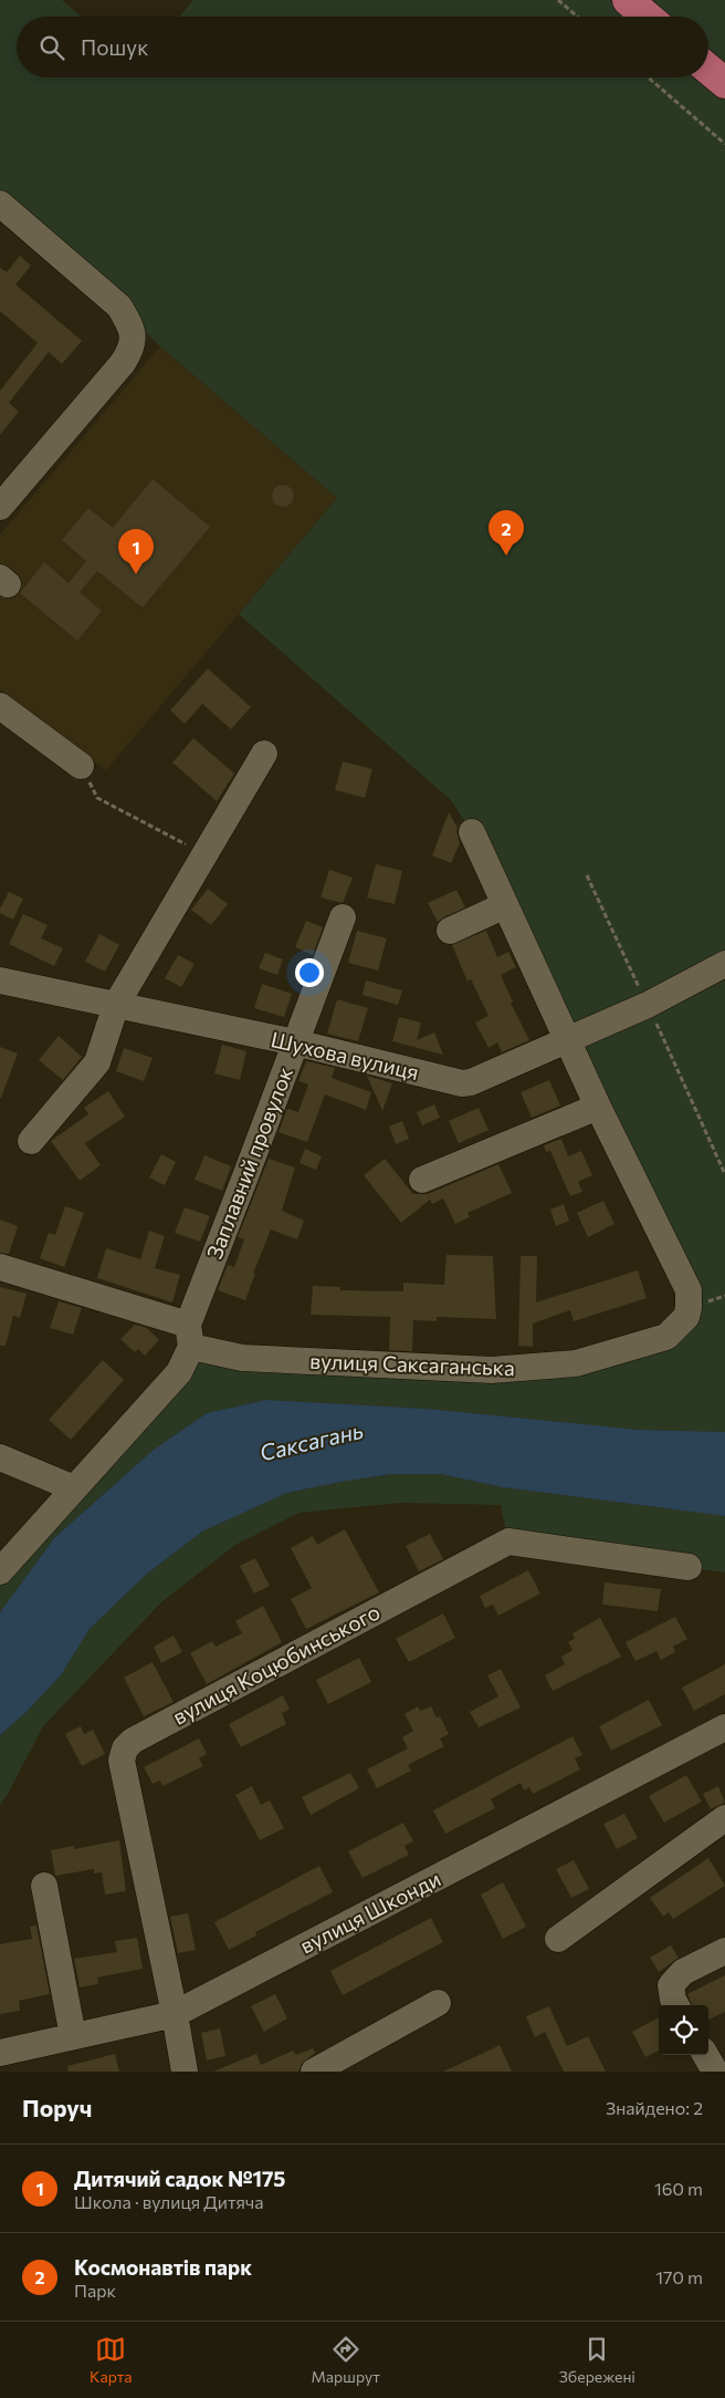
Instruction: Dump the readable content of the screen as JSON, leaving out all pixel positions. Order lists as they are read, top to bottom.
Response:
{
  "streets": {
    "street": [
      "Шухова вулиця",
      "Заплавний провулок",
      "вулиця Саксаганська",
      "вулиця Коцюбинського",
      "вулиця Шконди"
    ]
  },
  "crossings": [
    ["Шухова вулиця", "Заплавний провулок"],
    ["Шухова вулиця", "вулиця Саксаганська"],
    ["Заплавний провулок", "вулиця Саксаганська"],
    ["вулиця Коцюбинського", "вулиця Шконди"]
  ],
  "water": ["Саксагань"],
  "page": {
    "search": "Пошук",
    "pins": ["2", "1"],
    "heading": ["Поруч", "Знайдено: 2"],
    "list": [
      {
        "mark": "1",
        "name": "Дитячий садок №175",
        "note": "Школа · вулиця Дитяча",
        "value": "160 m"
      },
      {
        "mark": "2",
        "name": "Космонавтів парк",
        "note": "Парк",
        "value": "170 m"
      }
    ],
    "nav": ["Карта", "Маршрут", "Збережені"]
  }
}
